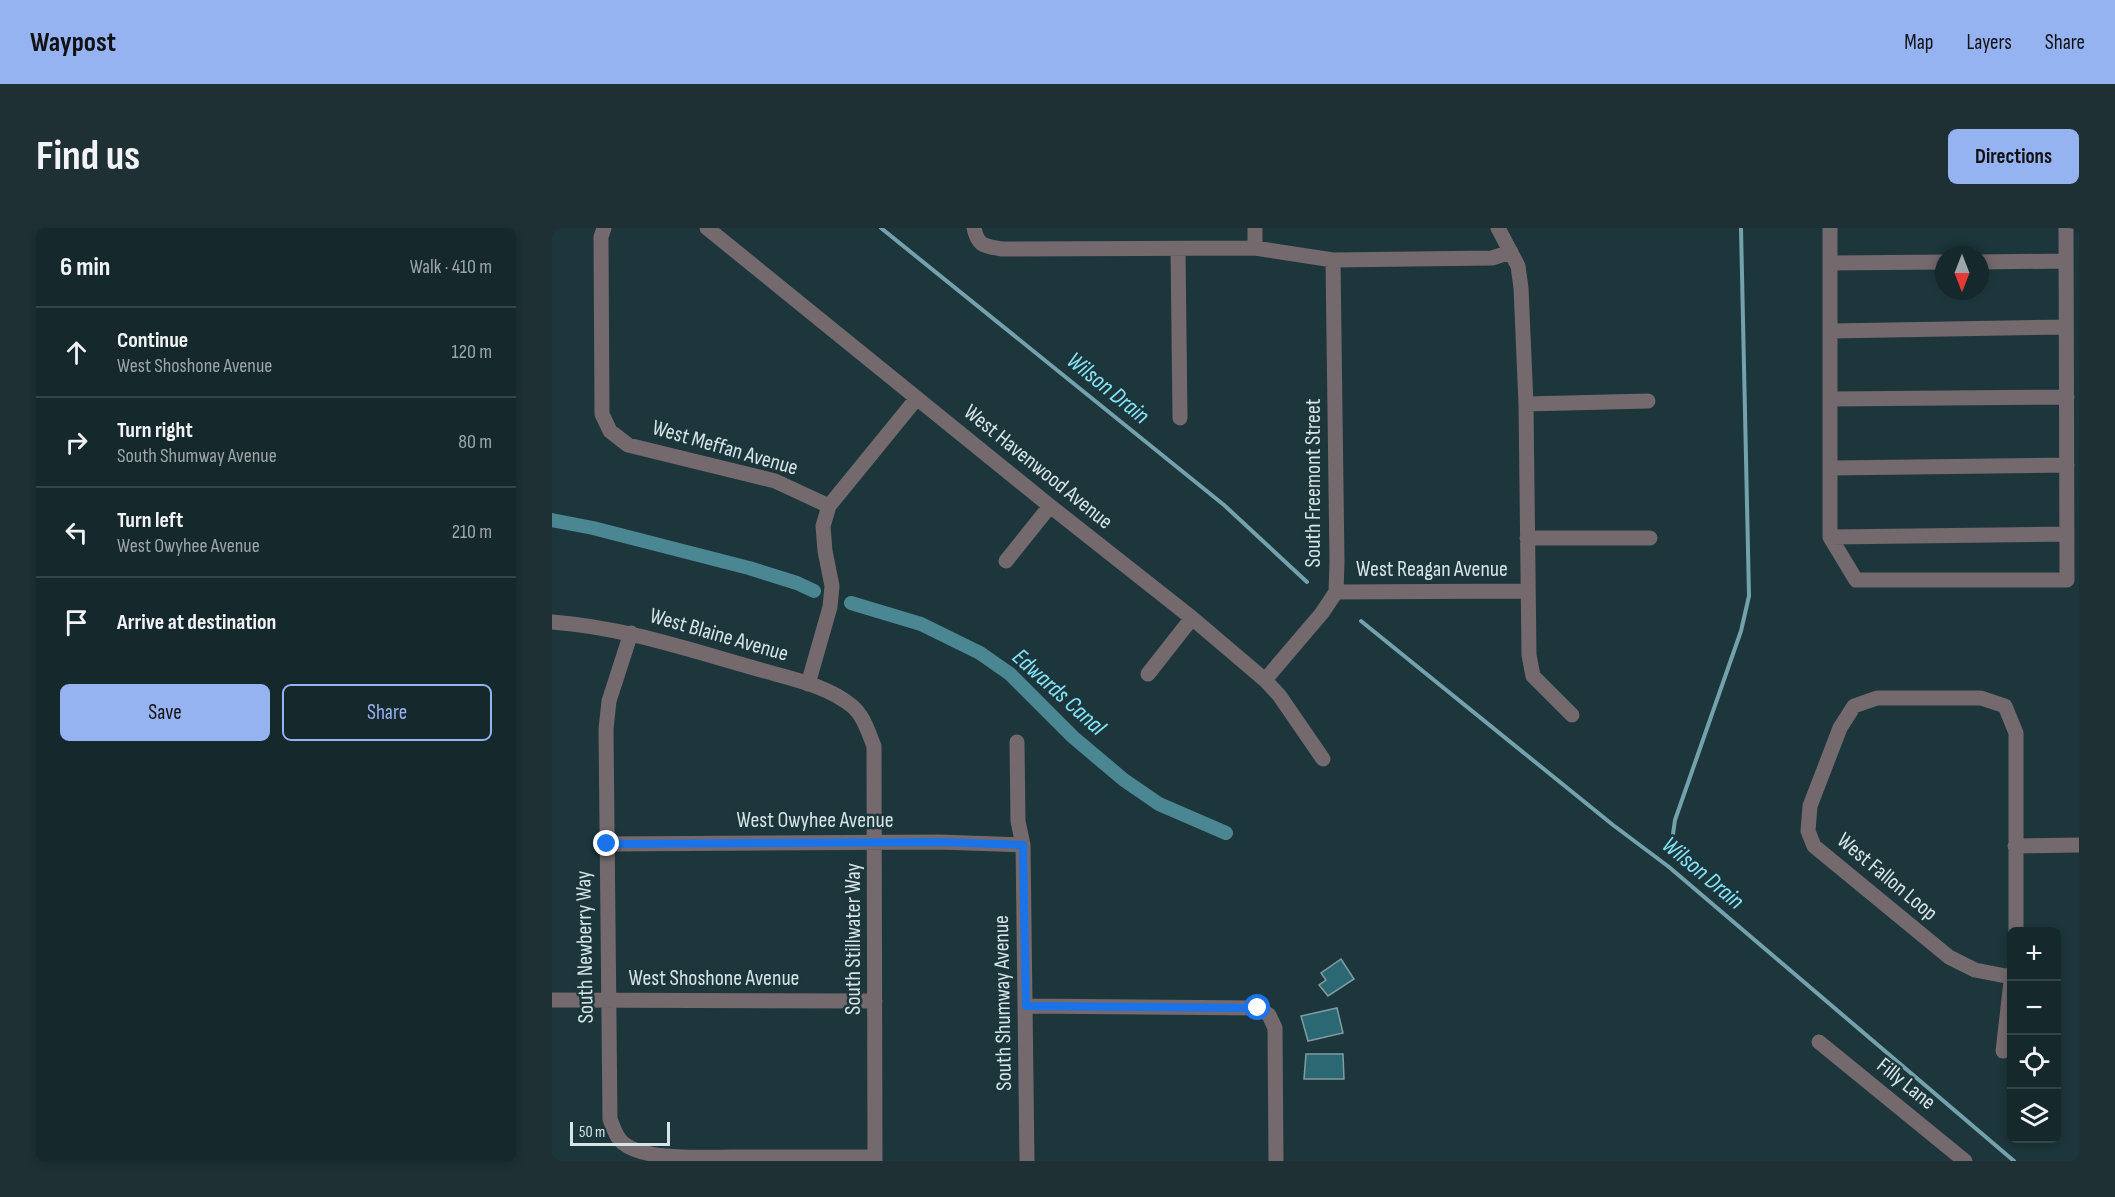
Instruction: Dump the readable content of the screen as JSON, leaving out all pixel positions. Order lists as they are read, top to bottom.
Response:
{
  "streets": {
    "street": [
      "West Meffan Avenue",
      "West Havenwood Avenue",
      "South Freemont Street",
      "West Reagan Avenue",
      "West Blaine Avenue",
      "West Owyhee Avenue",
      "West Fallon Loop",
      "South Stillwater Way",
      "South Newberry Way",
      "West Shoshone Avenue",
      "South Shumway Avenue",
      "Filly Lane"
    ]
  },
  "crossings": [
    ["West Havenwood Avenue", "South Freemont Street"],
    ["South Freemont Street", "West Reagan Avenue"],
    ["West Blaine Avenue", "South Stillwater Way"],
    ["West Blaine Avenue", "South Newberry Way"],
    ["West Owyhee Avenue", "South Stillwater Way"],
    ["West Owyhee Avenue", "South Newberry Way"],
    ["West Owyhee Avenue", "South Shumway Avenue"],
    ["South Stillwater Way", "South Newberry Way"],
    ["South Stillwater Way", "West Shoshone Avenue"],
    ["South Newberry Way", "West Shoshone Avenue"]
  ],
  "water": ["Wilson Drain", "Edwards Canal"],
  "scale_bar": "50 m",
  "north": "bottom",
  "page": {
    "header": "Waypost",
    "nav": ["Map", "Layers", "Share"],
    "buttons": [
      "Directions",
      ["Save", "Share"]
    ],
    "title": "Find us",
    "heading": ["6 min", "Walk · 410 m"],
    "list": [
      ["Continue", "West Shoshone Avenue", "120 m"],
      ["Turn right", "South Shumway Avenue", "80 m"],
      ["Turn left", "West Owyhee Avenue", "210 m"],
      "Arrive at destination"
    ],
    "map_buttons": ["+", "−"],
    "scale": "50 m"
  }
}
